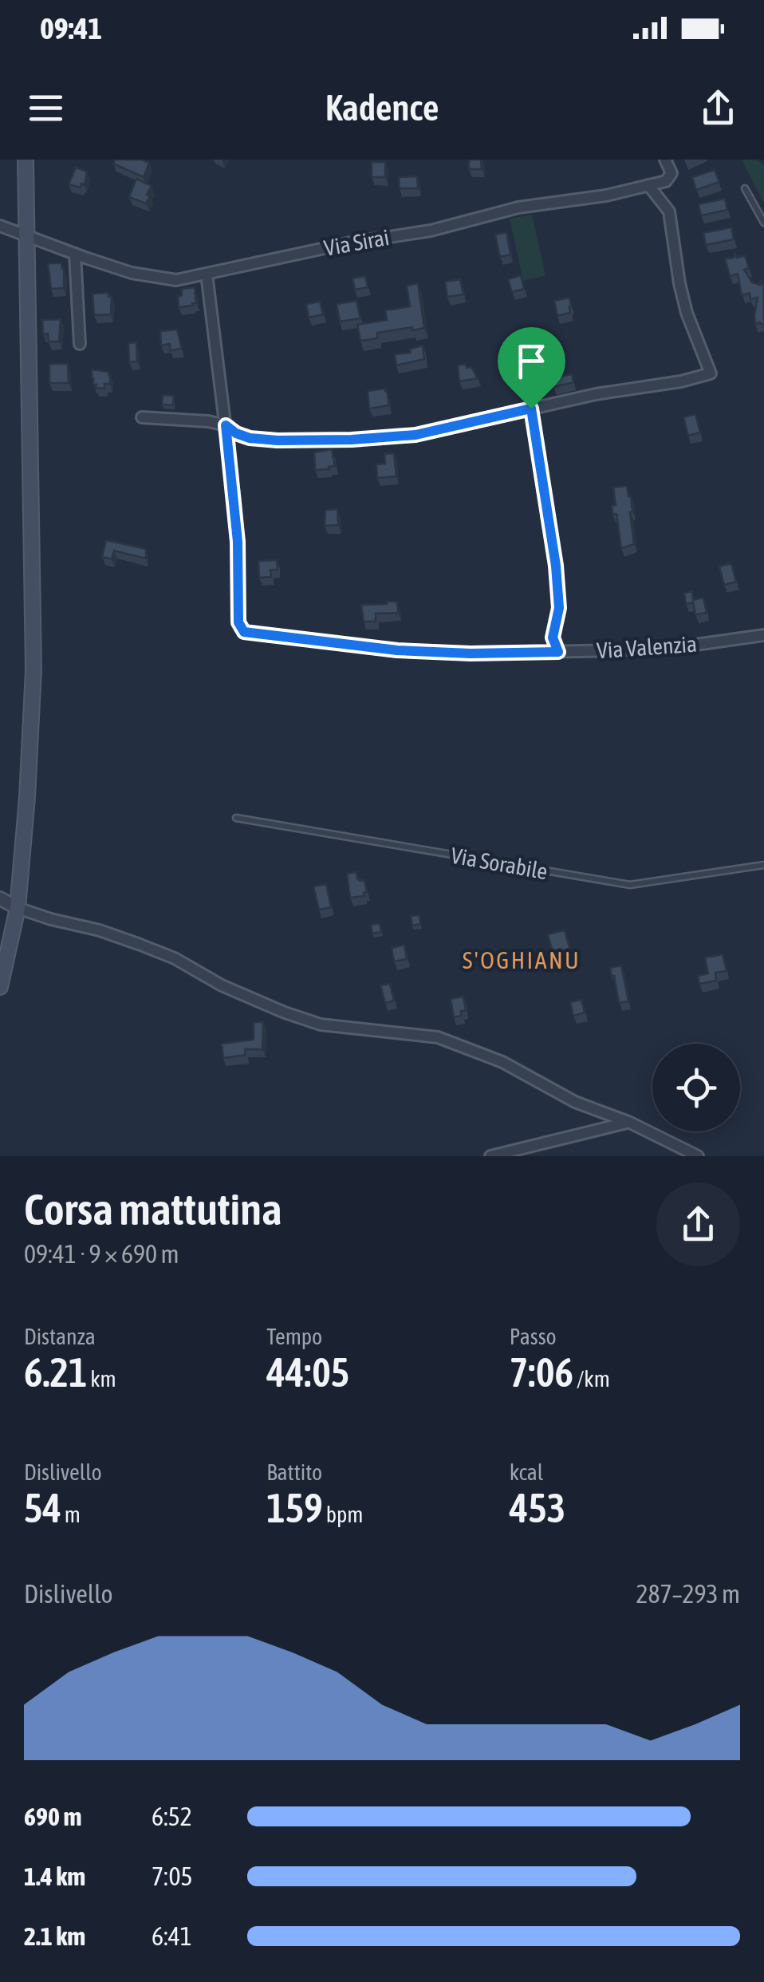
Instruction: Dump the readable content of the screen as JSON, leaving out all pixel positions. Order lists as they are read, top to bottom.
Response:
{
  "streets": {
    "street": ["Via Sirai", "Via Valenzia"],
    "lane": ["Via Sorabile"]
  },
  "districts": ["S'OGHIANU"],
  "page": {
    "status": "09:41",
    "header": "Kadence",
    "heading": ["Corsa mattutina", "09:41 · 9 × 690 m"],
    "stats": [
      ["Distanza", "6.21 km"],
      ["Tempo", "44:05"],
      ["Passo", "7:06 /km"],
      ["Dislivello", "54 m"],
      ["Battito", "159 bpm"],
      ["kcal", "453"]
    ],
    "chart": ["Dislivello", "287–293 m"],
    "list": [
      {
        "name": "690 m",
        "note": "6:52"
      },
      {
        "name": "1.4 km",
        "note": "7:05"
      },
      {
        "name": "2.1 km",
        "note": "6:41"
      }
    ]
  }
}
